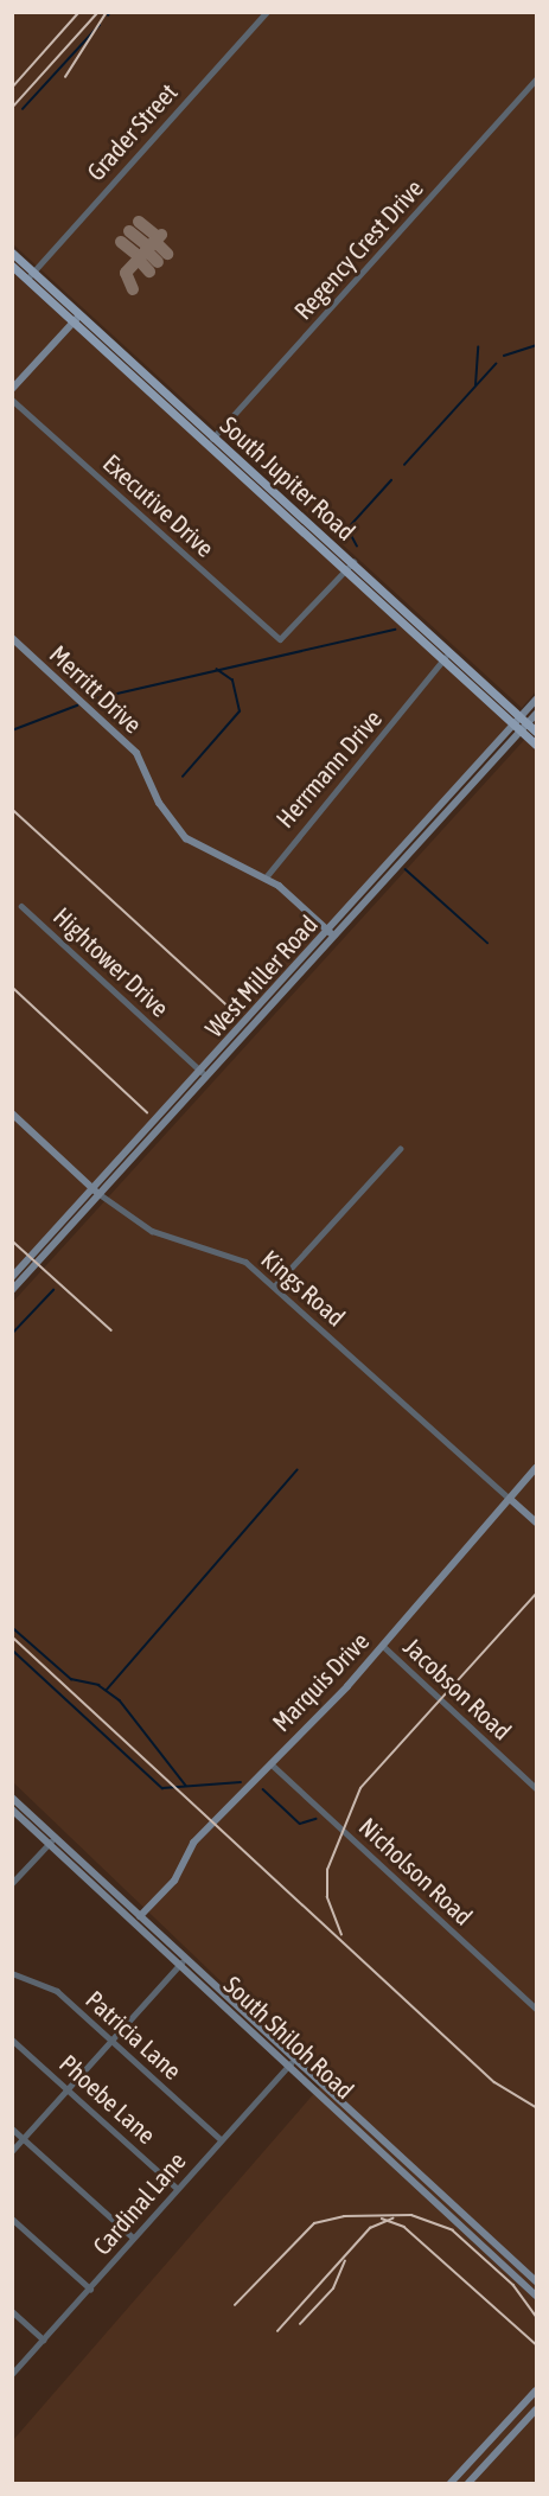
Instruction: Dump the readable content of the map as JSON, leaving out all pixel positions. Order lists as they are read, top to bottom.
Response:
{
  "streets": {
    "main road": [
      "South Jupiter Road",
      "Merritt Drive",
      "West Miller Road",
      "Marquis Drive",
      "South Shiloh Road"
    ],
    "street": [
      "Grader Street",
      "Regency Crest Drive",
      "Executive Drive",
      "Herrmann Drive",
      "Hightower Drive",
      "Kings Road",
      "Jacobson Road",
      "Nicholson Road",
      "Patricia Lane",
      "Phoebe Lane",
      "Cardinal Lane"
    ]
  },
  "crossings": [
    ["Grader Street", "South Jupiter Road"],
    ["Regency Crest Drive", "South Jupiter Road"],
    ["South Jupiter Road", "Executive Drive"],
    ["South Jupiter Road", "Herrmann Drive"],
    ["South Jupiter Road", "West Miller Road"],
    ["Merritt Drive", "Herrmann Drive"],
    ["Merritt Drive", "West Miller Road"],
    ["Hightower Drive", "West Miller Road"],
    ["West Miller Road", "Kings Road"],
    ["Kings Road", "Marquis Drive"],
    ["Marquis Drive", "Jacobson Road"],
    ["Marquis Drive", "Nicholson Road"],
    ["Marquis Drive", "South Shiloh Road"],
    ["Patricia Lane", "Cardinal Lane"],
    ["South Shiloh Road", "Cardinal Lane"],
    ["Phoebe Lane", "Cardinal Lane"]
  ]
}
